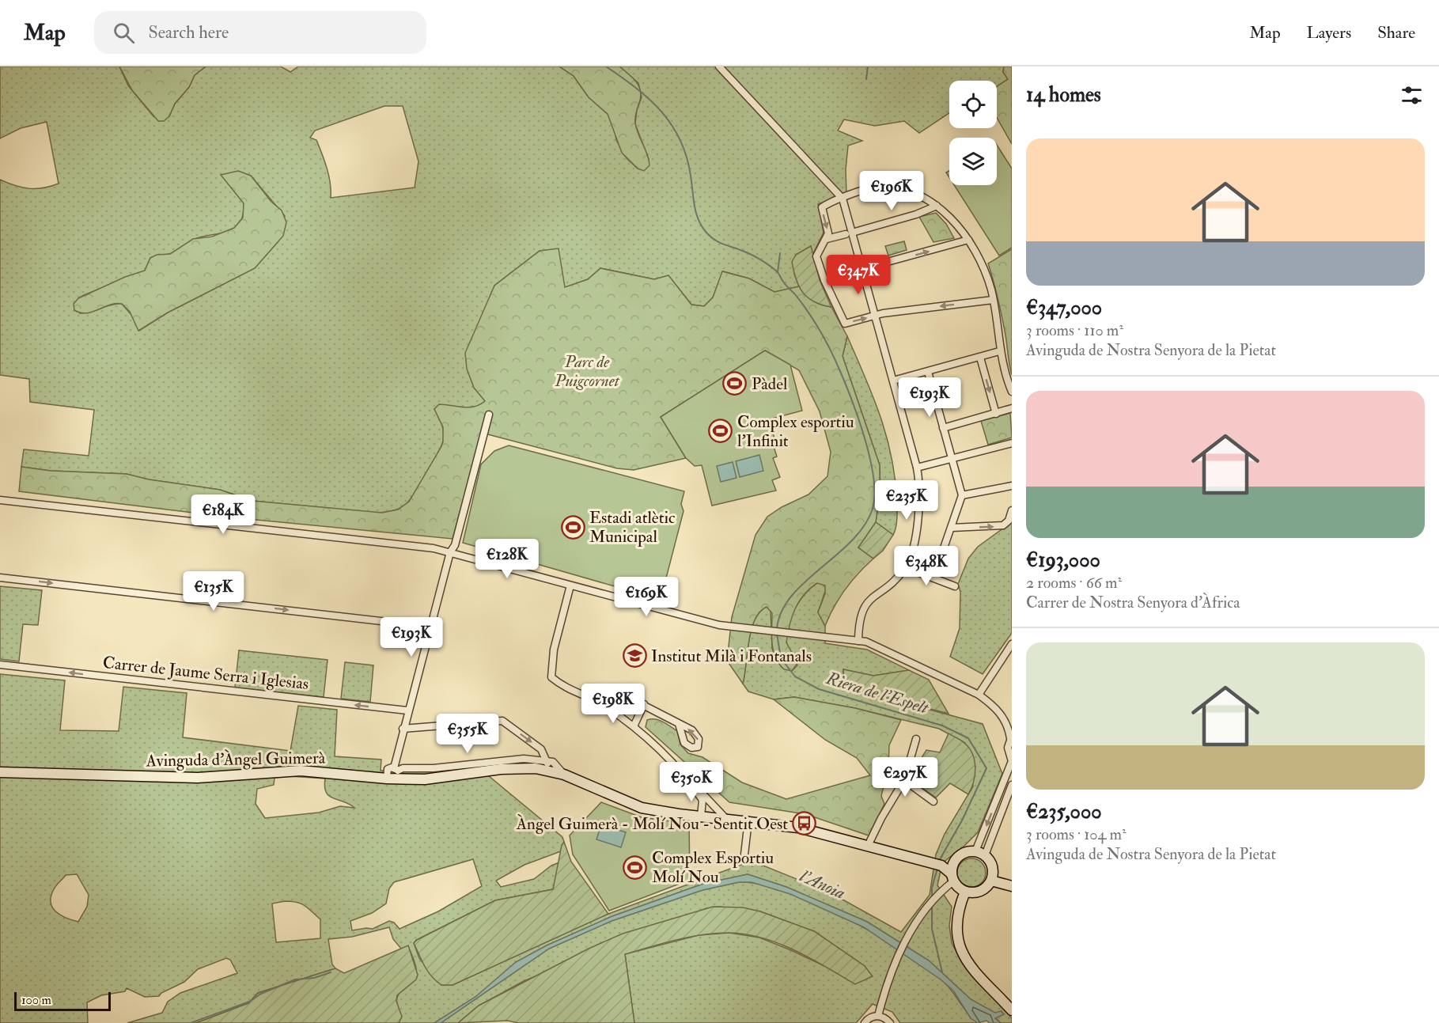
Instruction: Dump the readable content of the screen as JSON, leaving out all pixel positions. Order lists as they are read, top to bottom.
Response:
{
  "streets": {
    "street": ["Carrer de Jaume Serra i Iglesias", "Avinguda d'Àngel Guimerà"]
  },
  "one_way": ["Carrer de Jaume Serra i Iglesias"],
  "water": ["Riera de l'Espelt", "l'Anoia"],
  "parks": ["Parc de Puigcornet"],
  "places": {
    "sports": [
      "Pàdel",
      "Complex esportiu l'Infinit",
      "Estadi atlètic Municipal",
      "Complex Esportiu Molí Nou"
    ],
    "school or university": ["Institut Milà i Fontanals"],
    "bus stop": ["Àngel Guimerà - Molí Nou - Sentit Oest"]
  },
  "scale_bar": "100 m",
  "page": {
    "header": "Map",
    "search": "Search here",
    "nav": ["Map", "Layers", "Share"],
    "heading": "14 homes",
    "list": [
      {
        "name": "€347,000",
        "note": "3 rooms · 110 m² · Avinguda de Nostra Senyora de la Pietat"
      },
      {
        "name": "€193,000",
        "note": "2 rooms · 66 m² · Carrer de Nostra Senyora d'Àfrica"
      },
      {
        "name": "€235,000",
        "note": "3 rooms · 104 m² · Avinguda de Nostra Senyora de la Pietat"
      }
    ],
    "price": [
      "€196K",
      "€347K",
      "€193K",
      "€235K",
      "€184K",
      "€128K",
      "€348K",
      "€135K",
      "€169K",
      "€193K",
      "€198K",
      "€355K",
      "€297K",
      "€350K"
    ],
    "scale": "100 m"
  }
}
